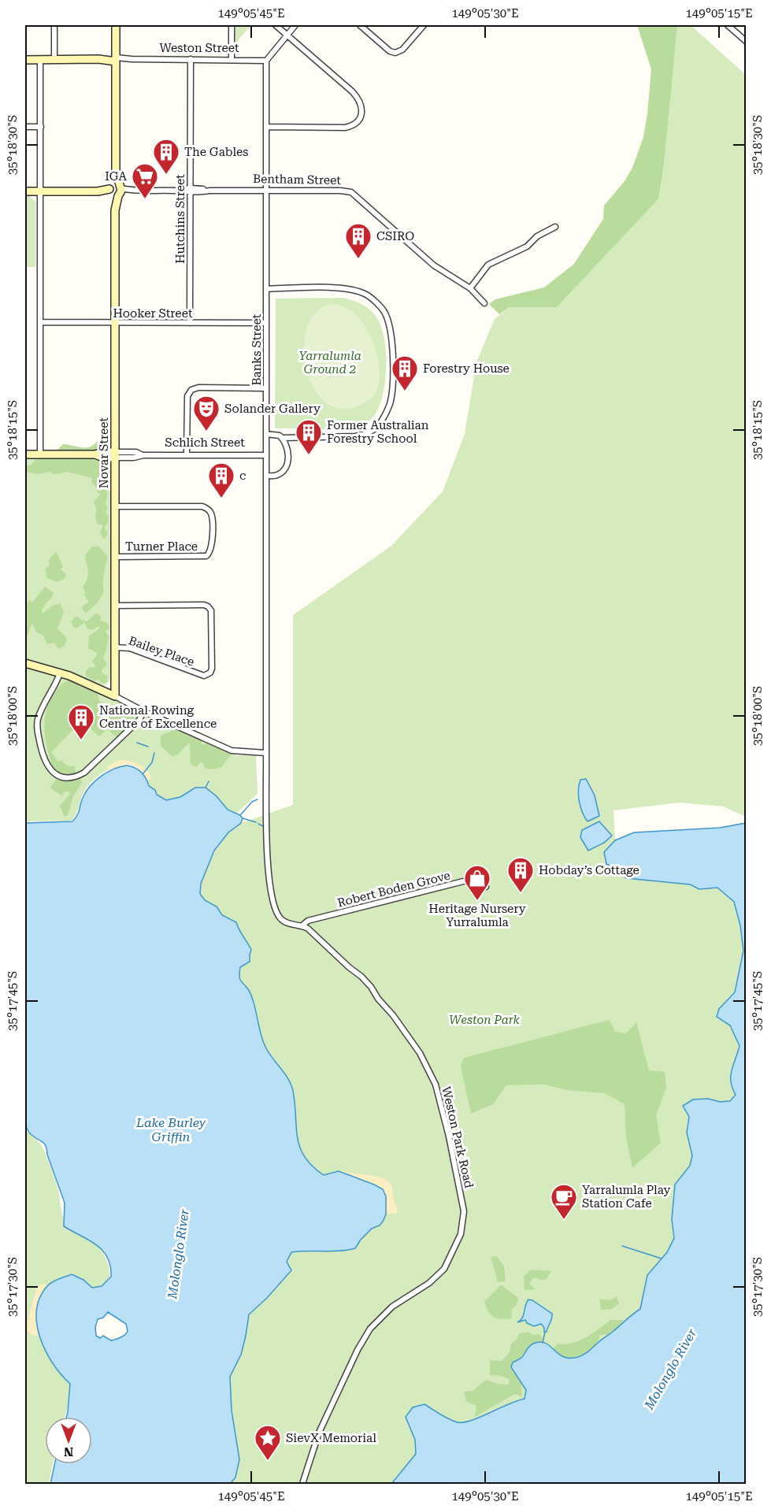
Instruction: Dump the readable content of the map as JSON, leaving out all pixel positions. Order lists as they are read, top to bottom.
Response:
{
  "streets": {
    "main road": [
      "Weston Street",
      "Bentham Street",
      "Schlich Street",
      "Novar Street"
    ],
    "street": [
      "Hutchins Street",
      "Hooker Street",
      "Banks Street",
      "Turner Place",
      "Bailey Place",
      "Robert Boden Grove",
      "Weston Park Road"
    ]
  },
  "crossings": [
    ["Weston Street", "Hutchins Street"],
    ["Weston Street", "Banks Street"],
    ["Weston Street", "Novar Street"],
    ["Bentham Street", "Hutchins Street"],
    ["Bentham Street", "Banks Street"],
    ["Bentham Street", "Novar Street"],
    ["Hutchins Street", "Hooker Street"],
    ["Hooker Street", "Banks Street"],
    ["Hooker Street", "Novar Street"],
    ["Banks Street", "Schlich Street"],
    ["Banks Street", "Weston Park Road"],
    ["Schlich Street", "Novar Street"],
    ["Novar Street", "Turner Place"],
    ["Novar Street", "Bailey Place"],
    ["Robert Boden Grove", "Weston Park Road"]
  ],
  "water": ["Lake Burley Griffin", "Molonglo River"],
  "parks": ["Yarralumla Ground 2", "Weston Park"],
  "places": {
    "building": [
      "The Gables",
      "CSIRO",
      "Forestry House",
      "Former Australian Forestry School",
      "c",
      "National Rowing Centre of Excellence",
      "Hobday’s Cottage"
    ],
    "supermarket": ["IGA"],
    "theatre": ["Solander Gallery"],
    "shop": ["Heritage Nursery Yurralumla"],
    "cafe": ["Yarralumla Play Station Cafe"],
    "place": ["SievX Memorial"]
  },
  "north": "bottom",
  "coordinates": [
    "149°05'45\"E",
    "149°05'30\"E",
    "149°05'15\"E",
    "35°18'30\"S",
    "35°18'15\"S",
    "35°18'00\"S",
    "35°17'45\"S",
    "35°17'30\"S"
  ]
}
